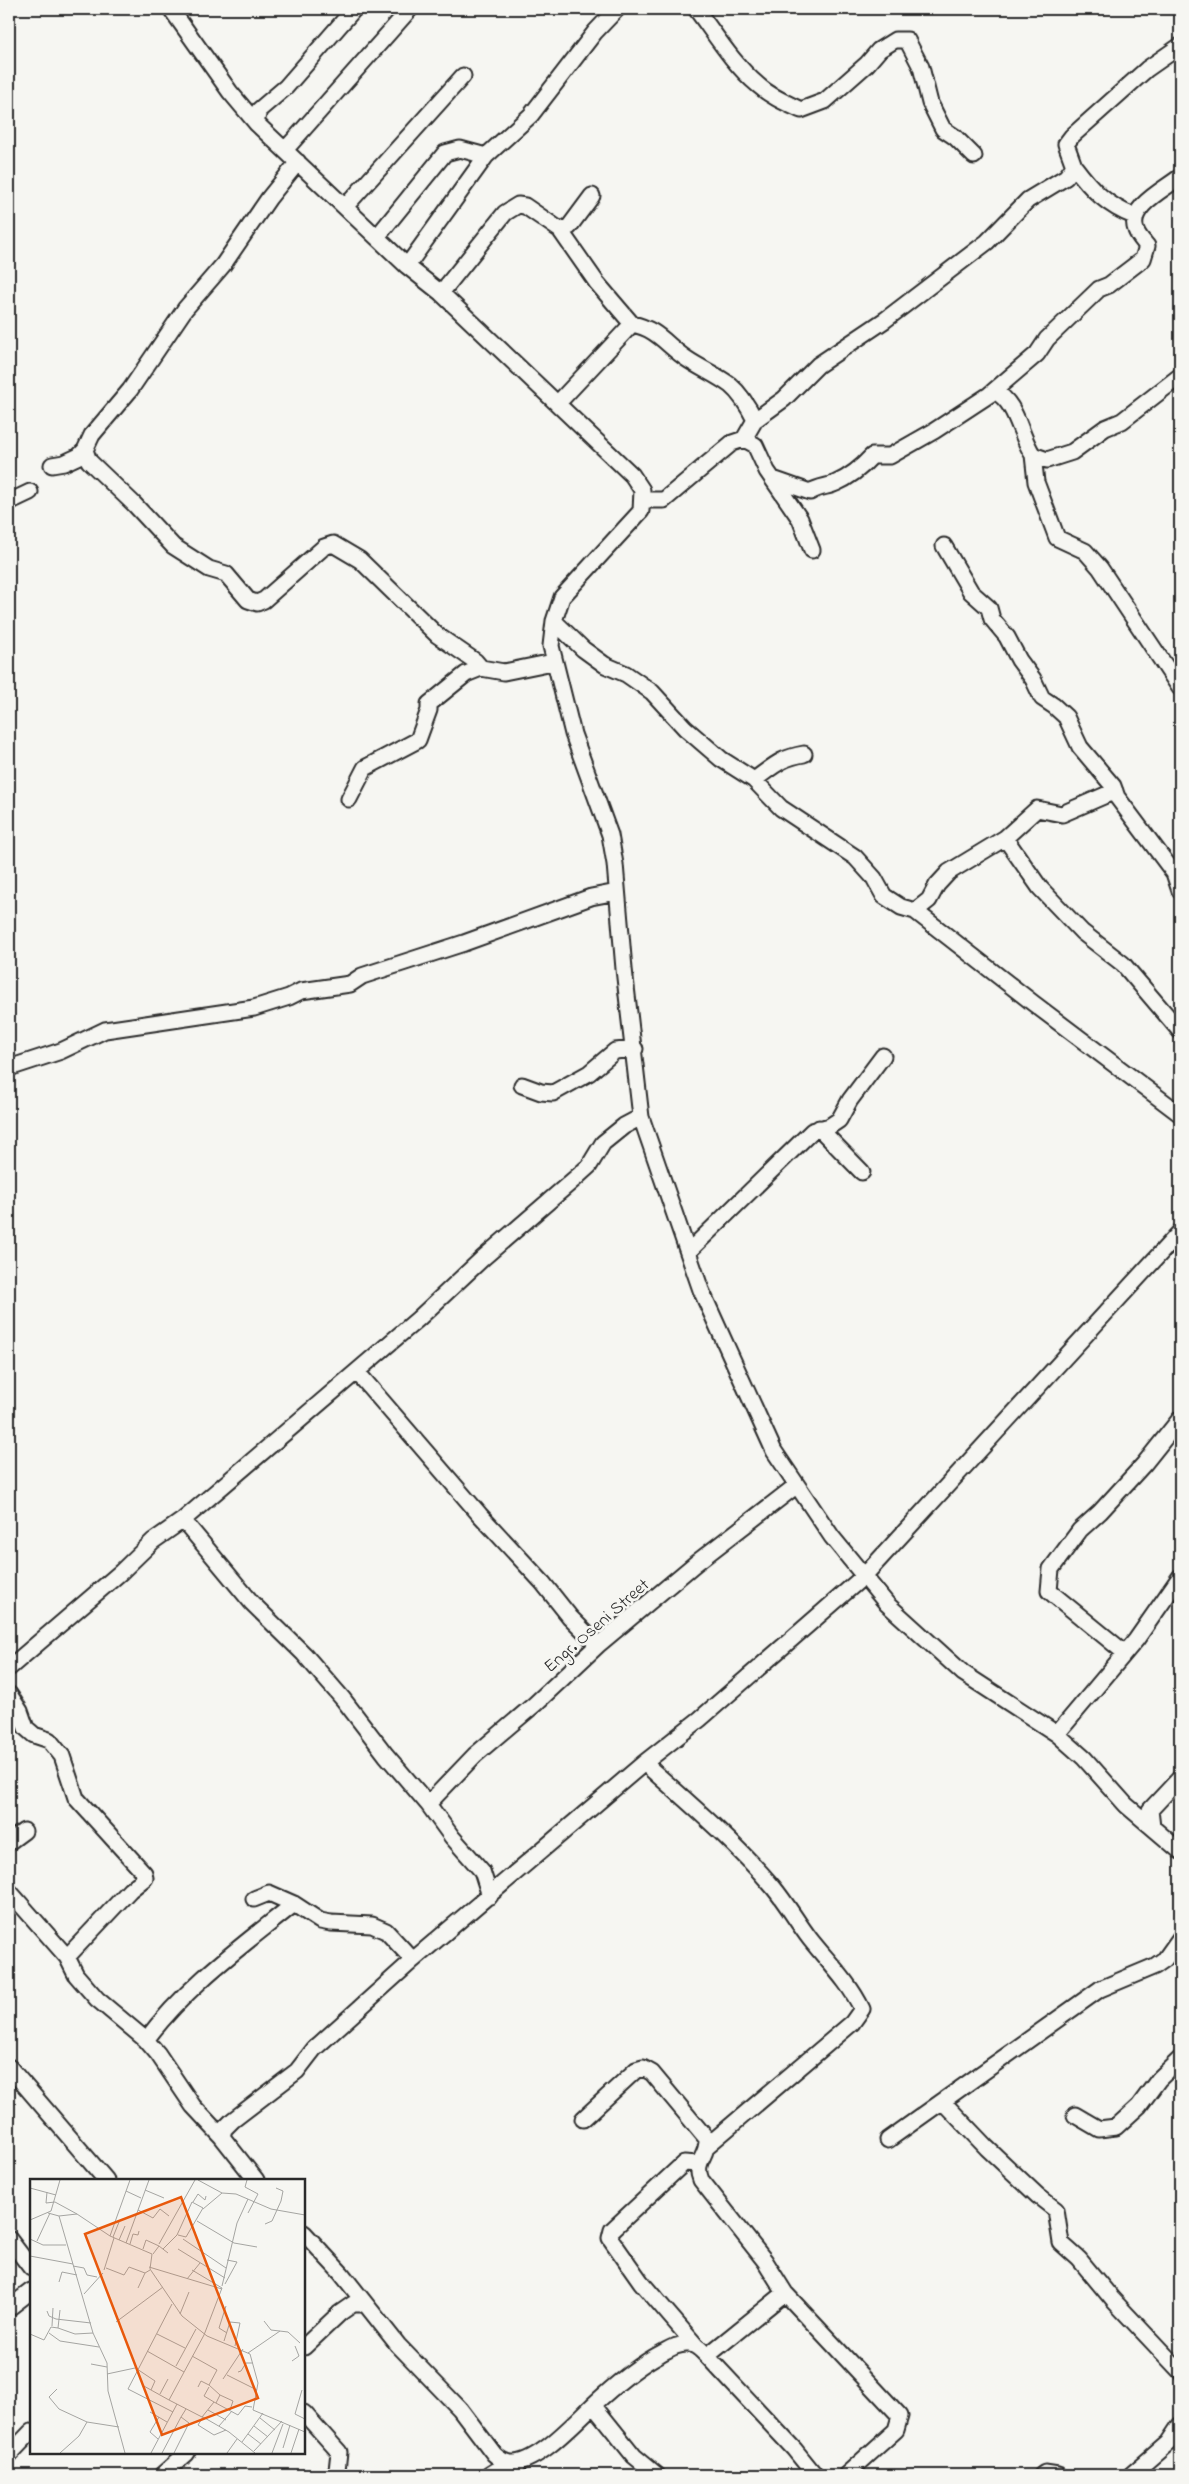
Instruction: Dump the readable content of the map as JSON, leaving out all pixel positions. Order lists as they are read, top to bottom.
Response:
{
  "streets": {
    "street": ["Engr. Oseni Street"]
  }
}
